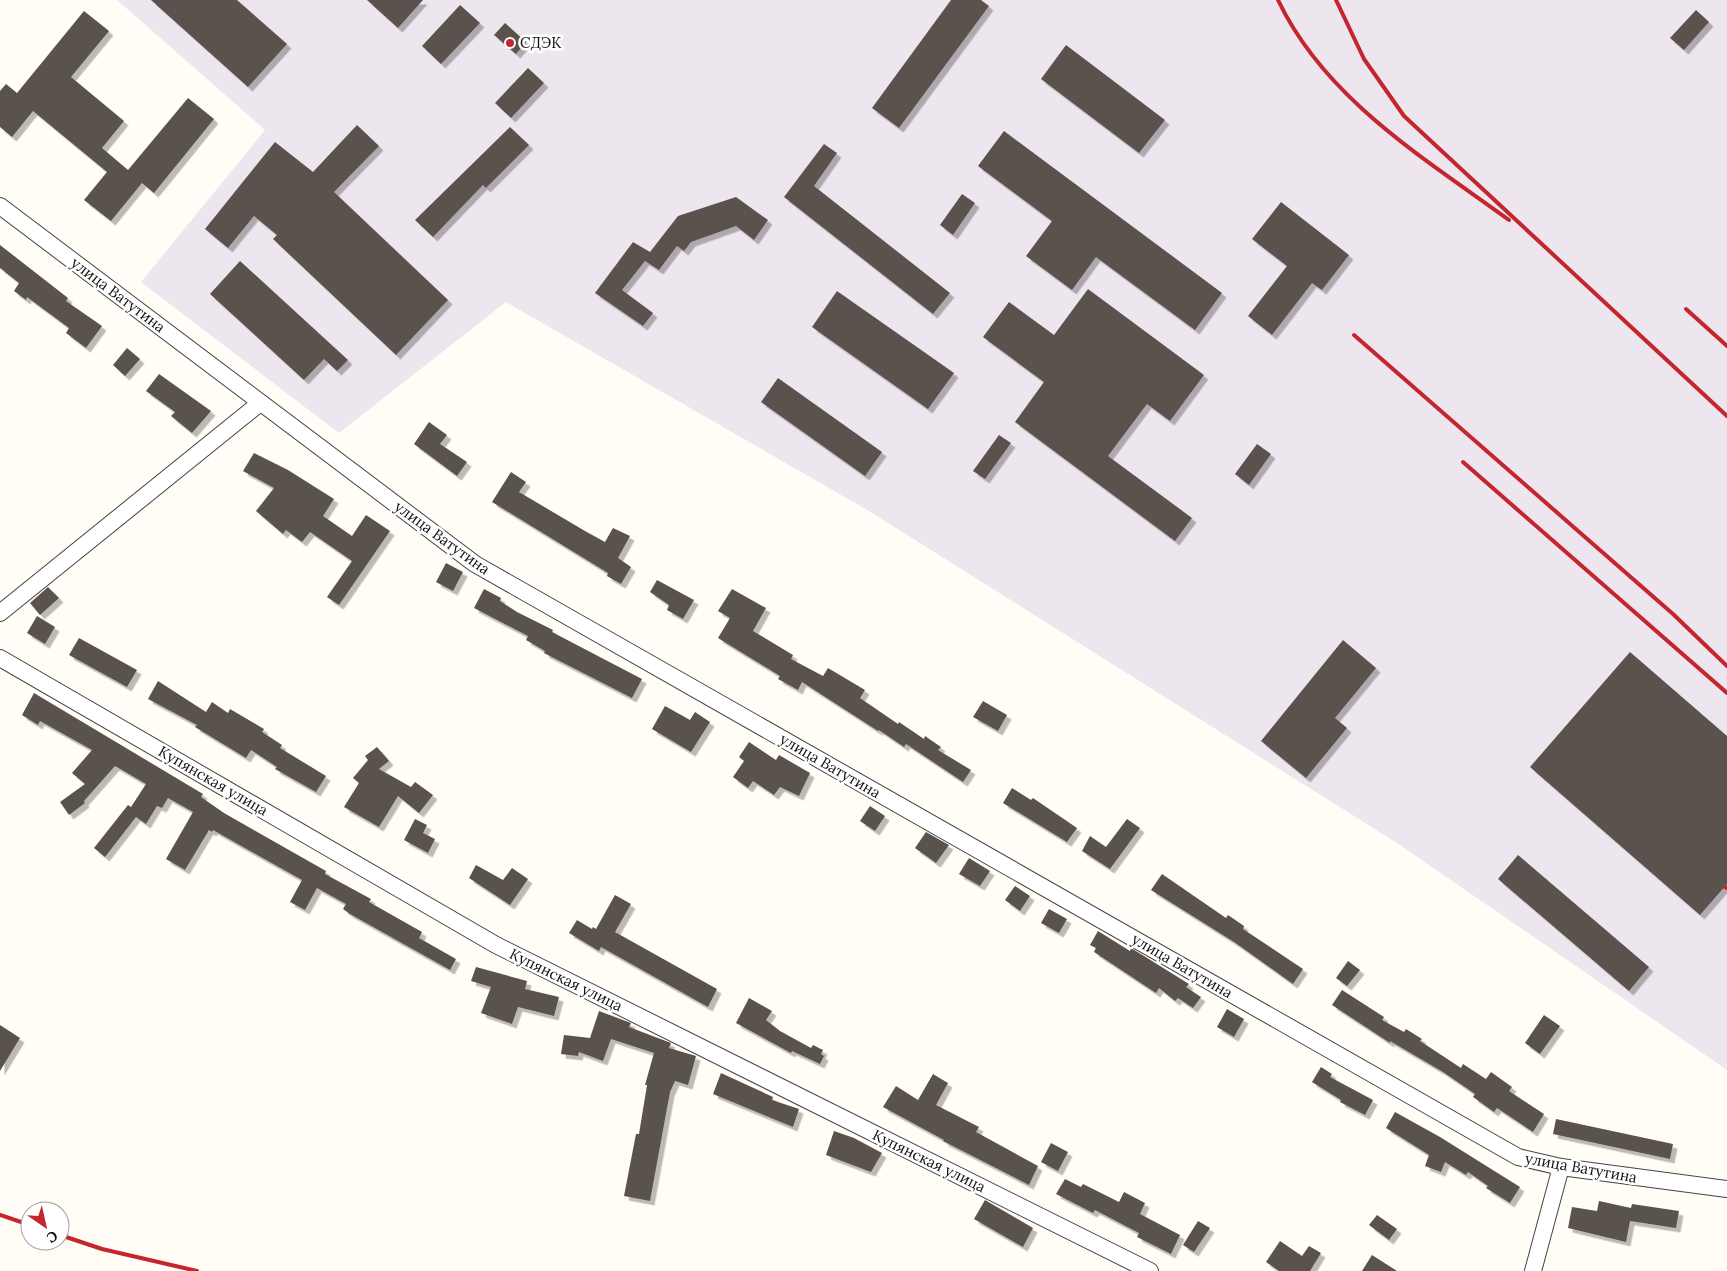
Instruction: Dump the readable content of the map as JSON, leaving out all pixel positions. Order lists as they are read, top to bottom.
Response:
{
  "streets": {
    "street": ["улица Ватутина", "Купянская улица"]
  },
  "places": ["СДЭК"],
  "north": "bottom right"
}
